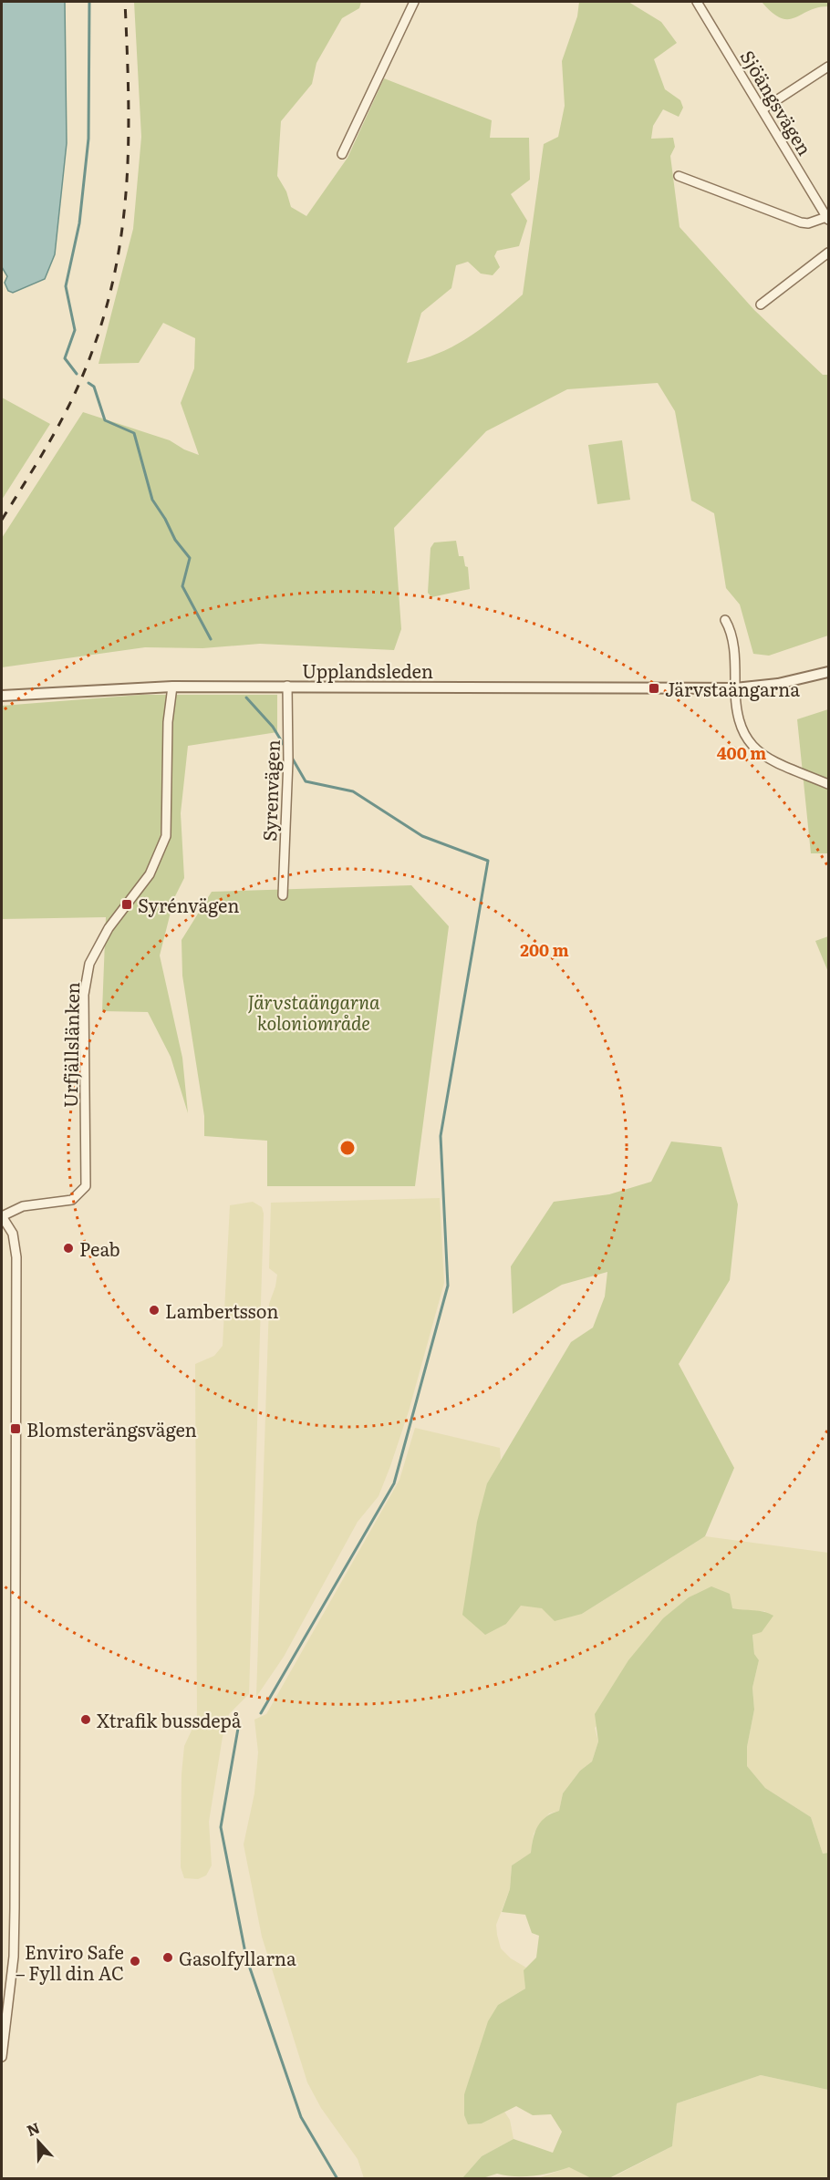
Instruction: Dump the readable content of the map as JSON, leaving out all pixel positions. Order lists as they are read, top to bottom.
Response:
{
  "streets": {
    "street": [
      "Sjöängsvägen",
      "Upplandsleden",
      "Syrenvägen",
      "Urfjällslänken"
    ]
  },
  "crossings": [
    ["Upplandsleden", "Syrenvägen"],
    ["Upplandsleden", "Urfjällslänken"]
  ],
  "parks": ["Järvstaängarna koloniområde"],
  "places": {
    "transit": ["Järvstaängarna", "Syrénvägen", "Blomsterängsvägen"],
    "other": [
      "Peab",
      "Lambertsson",
      "Xtrafik bussdepå",
      "Gasolfyllarna",
      "Enviro Safe – Fyll din AC"
    ]
  },
  "north": "top",
  "rings": ["400 m", "200 m"]
}
